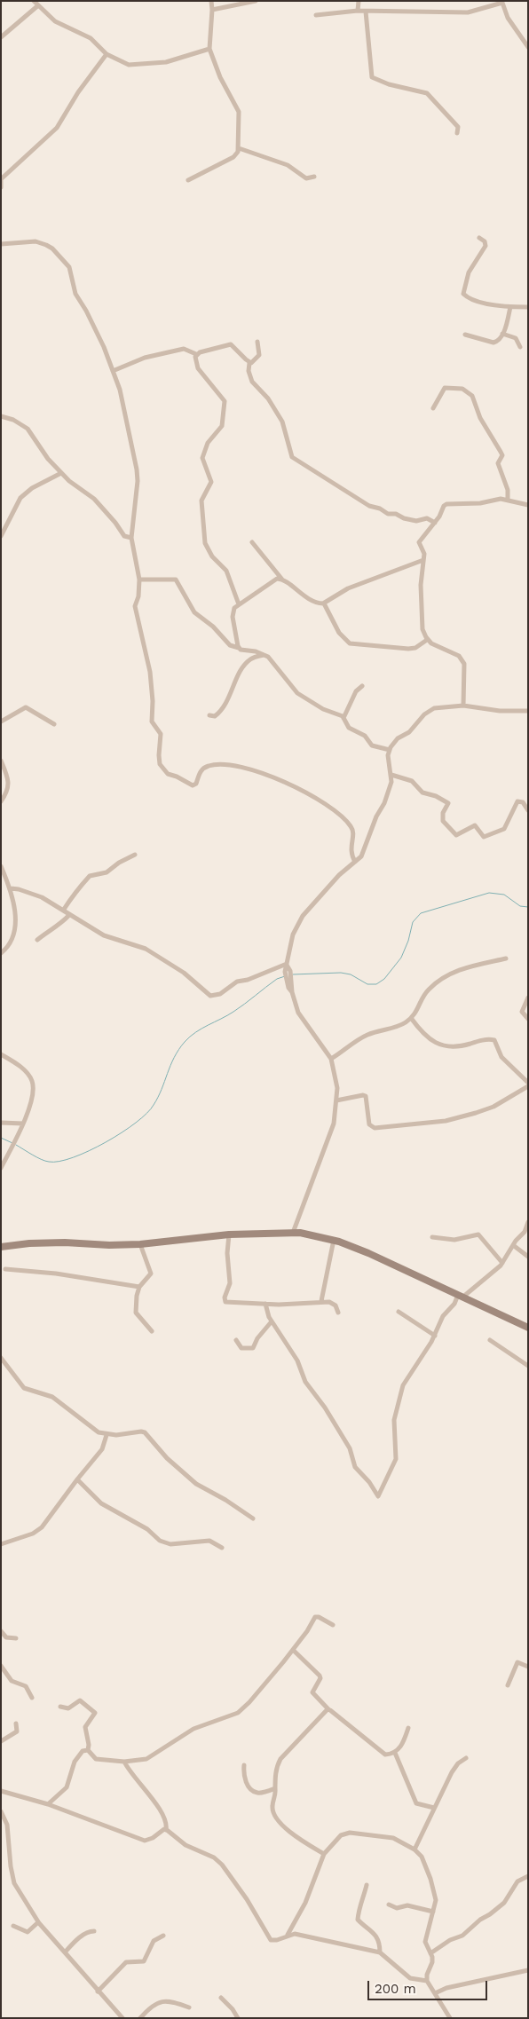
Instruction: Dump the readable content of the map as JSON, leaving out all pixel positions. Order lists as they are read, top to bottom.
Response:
{
  "scale_bar": "200 m"
}
